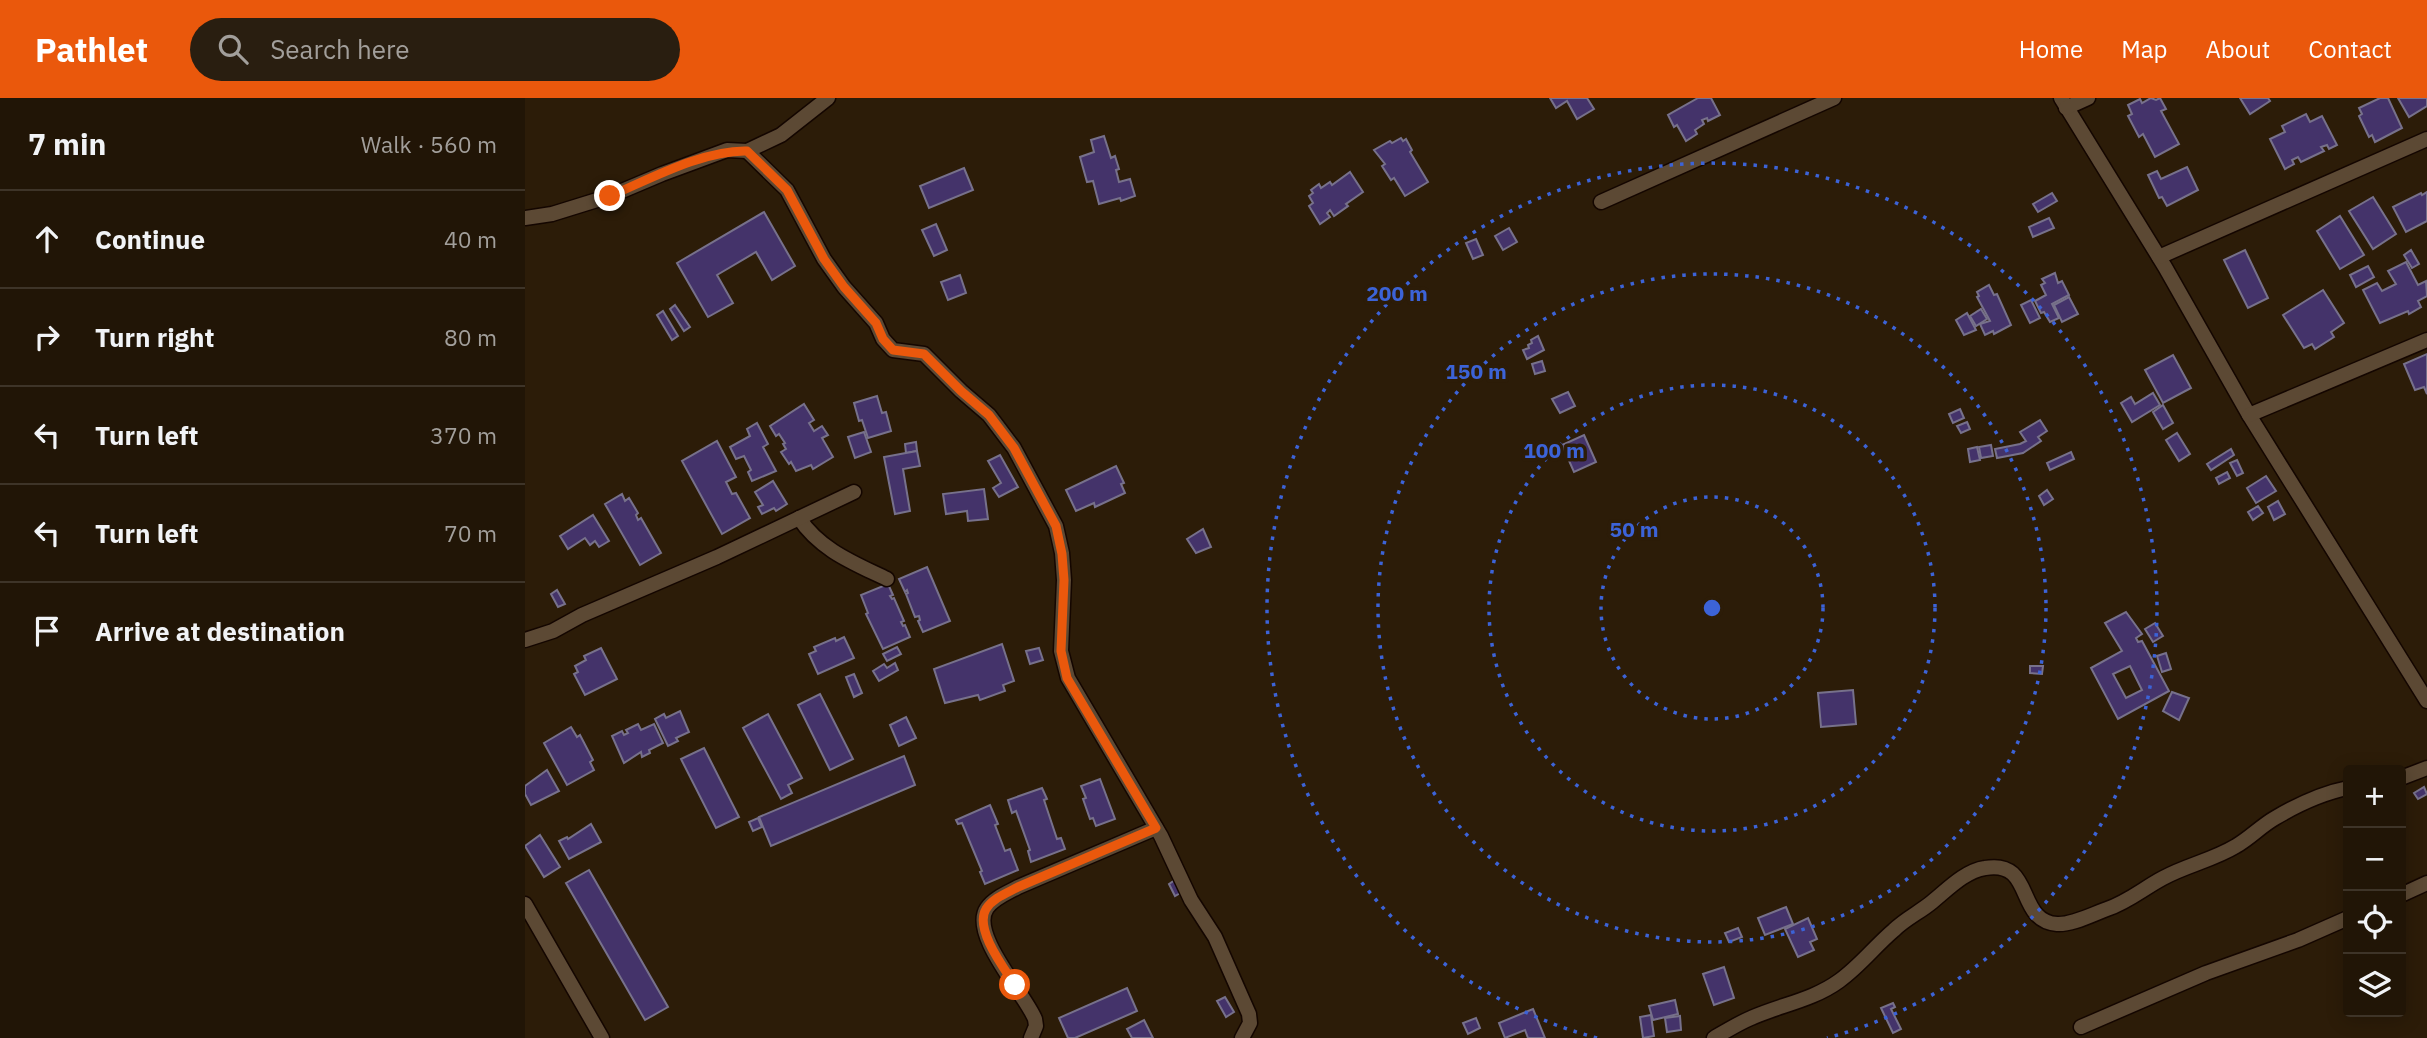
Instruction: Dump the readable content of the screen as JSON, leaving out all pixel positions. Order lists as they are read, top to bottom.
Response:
{
  "page": {
    "header": "Pathlet",
    "search": "Search here",
    "nav": [
      "Home",
      "Map",
      "About",
      "Contact"
    ],
    "heading": ["7 min", "Walk · 560 m"],
    "list": [
      ["Continue", "40 m"],
      ["Turn right", "80 m"],
      ["Turn left", "370 m"],
      ["Turn left", "70 m"],
      "Arrive at destination"
    ],
    "map_buttons": ["+", "−"]
  },
  "rings": [
    "200 m",
    "150 m",
    "100 m",
    "50 m"
  ]
}
